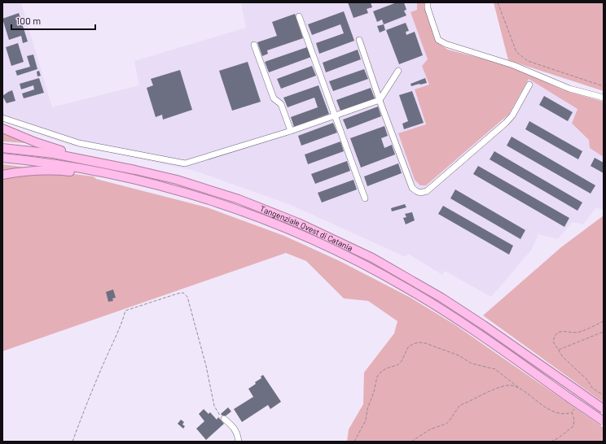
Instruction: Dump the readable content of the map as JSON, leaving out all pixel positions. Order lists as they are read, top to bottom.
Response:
{
  "streets": {
    "highway": ["Tangenziale Ovest di Catania"]
  },
  "scale_bar": "100 m"
}
